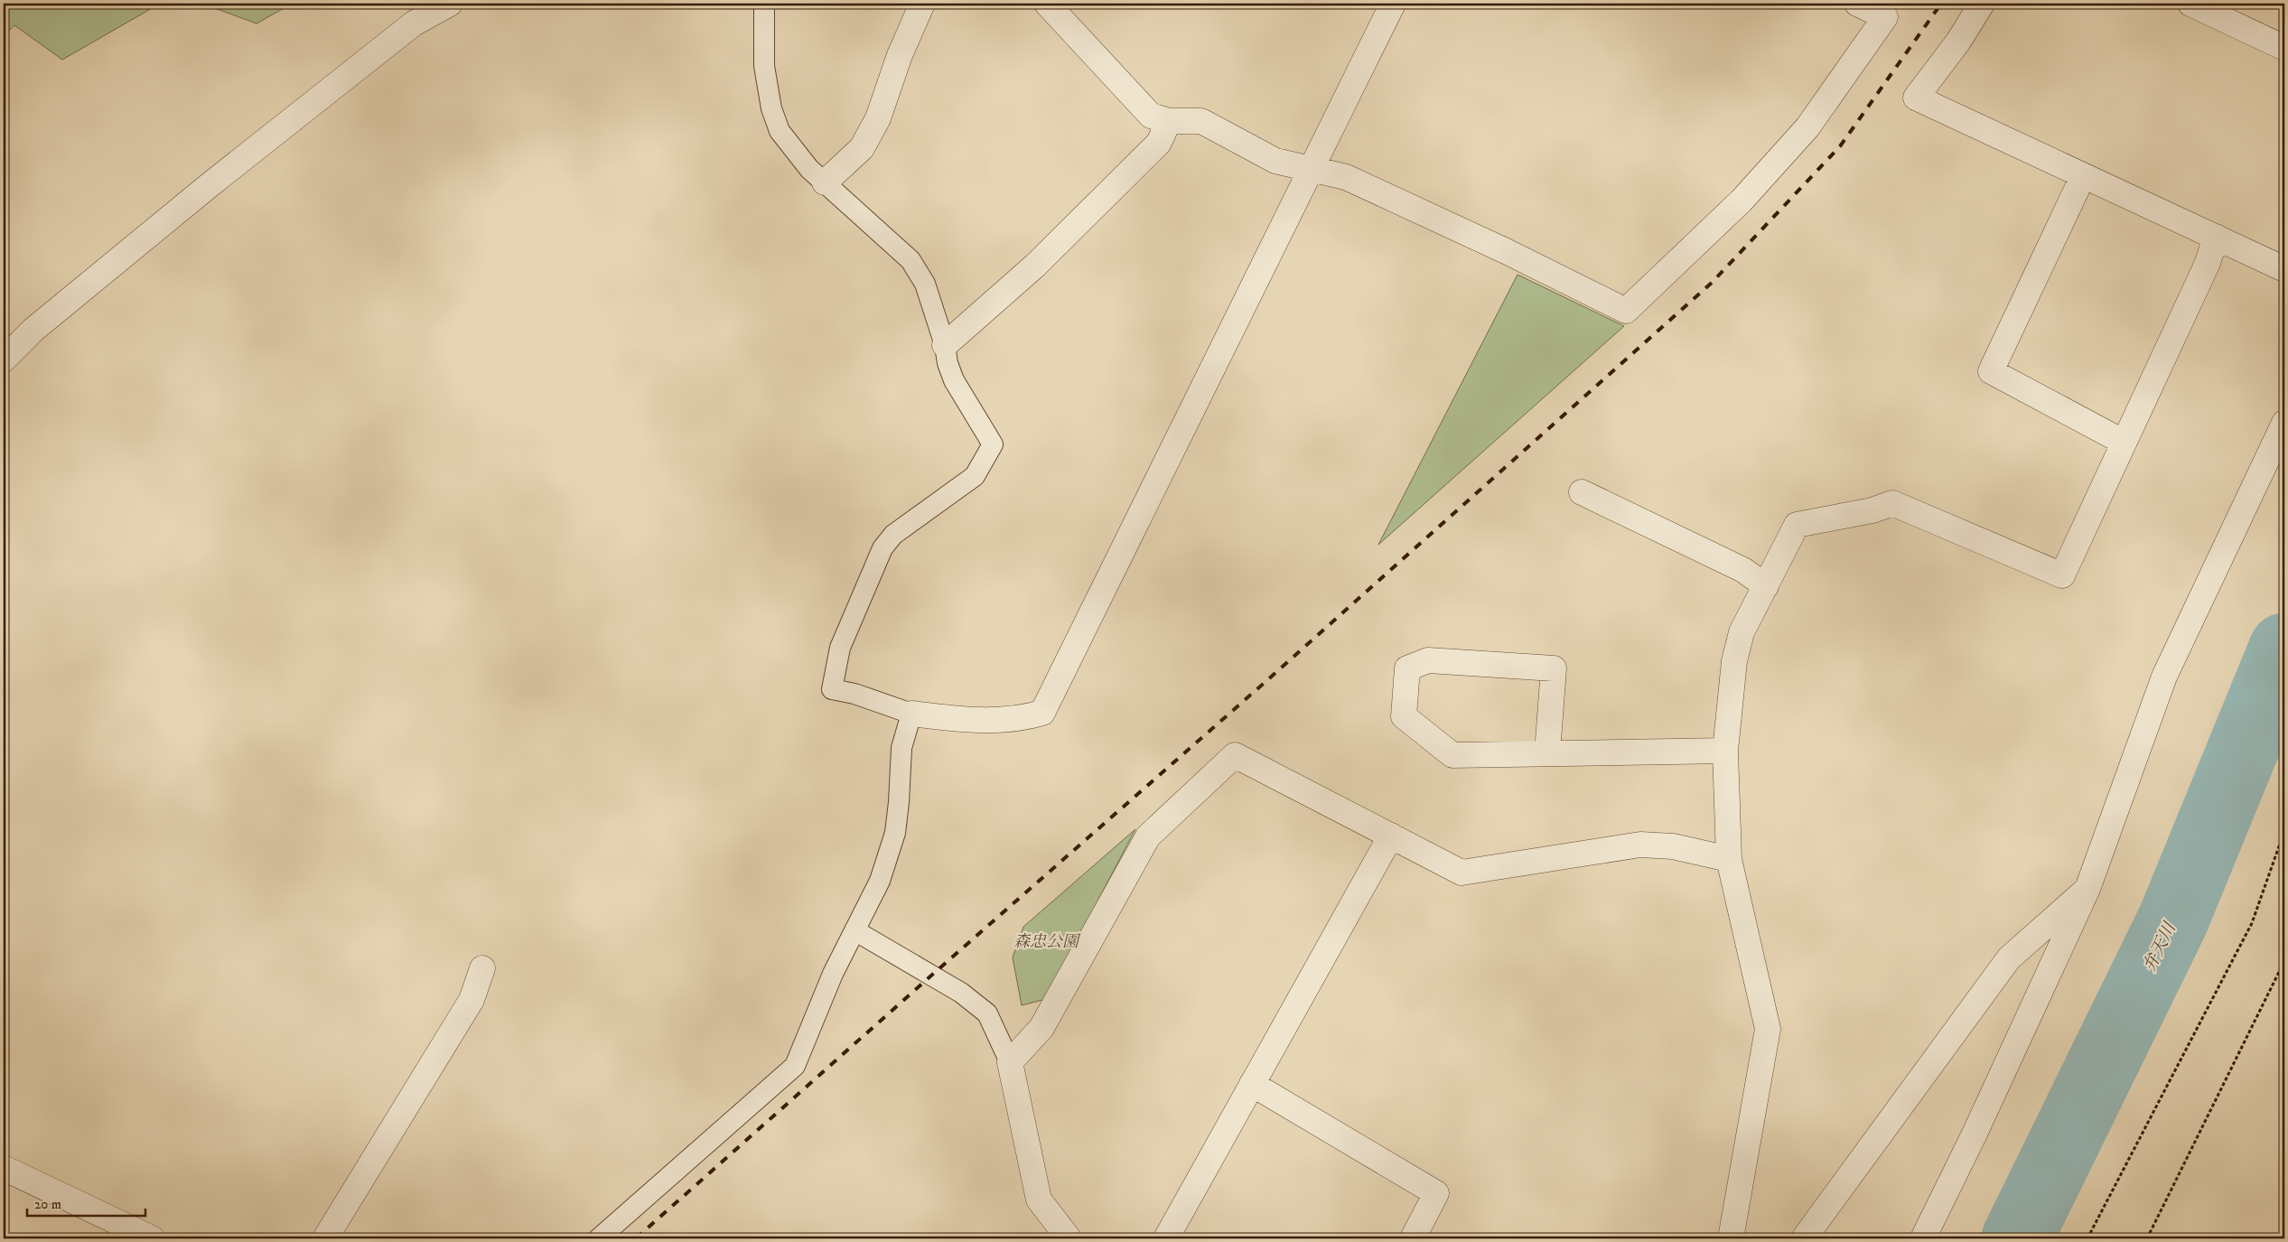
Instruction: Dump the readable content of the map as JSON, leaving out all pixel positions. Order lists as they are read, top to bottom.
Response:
{
  "water": ["弁天川"],
  "parks": ["森忠公園"],
  "scale_bar": "20 m"
}
